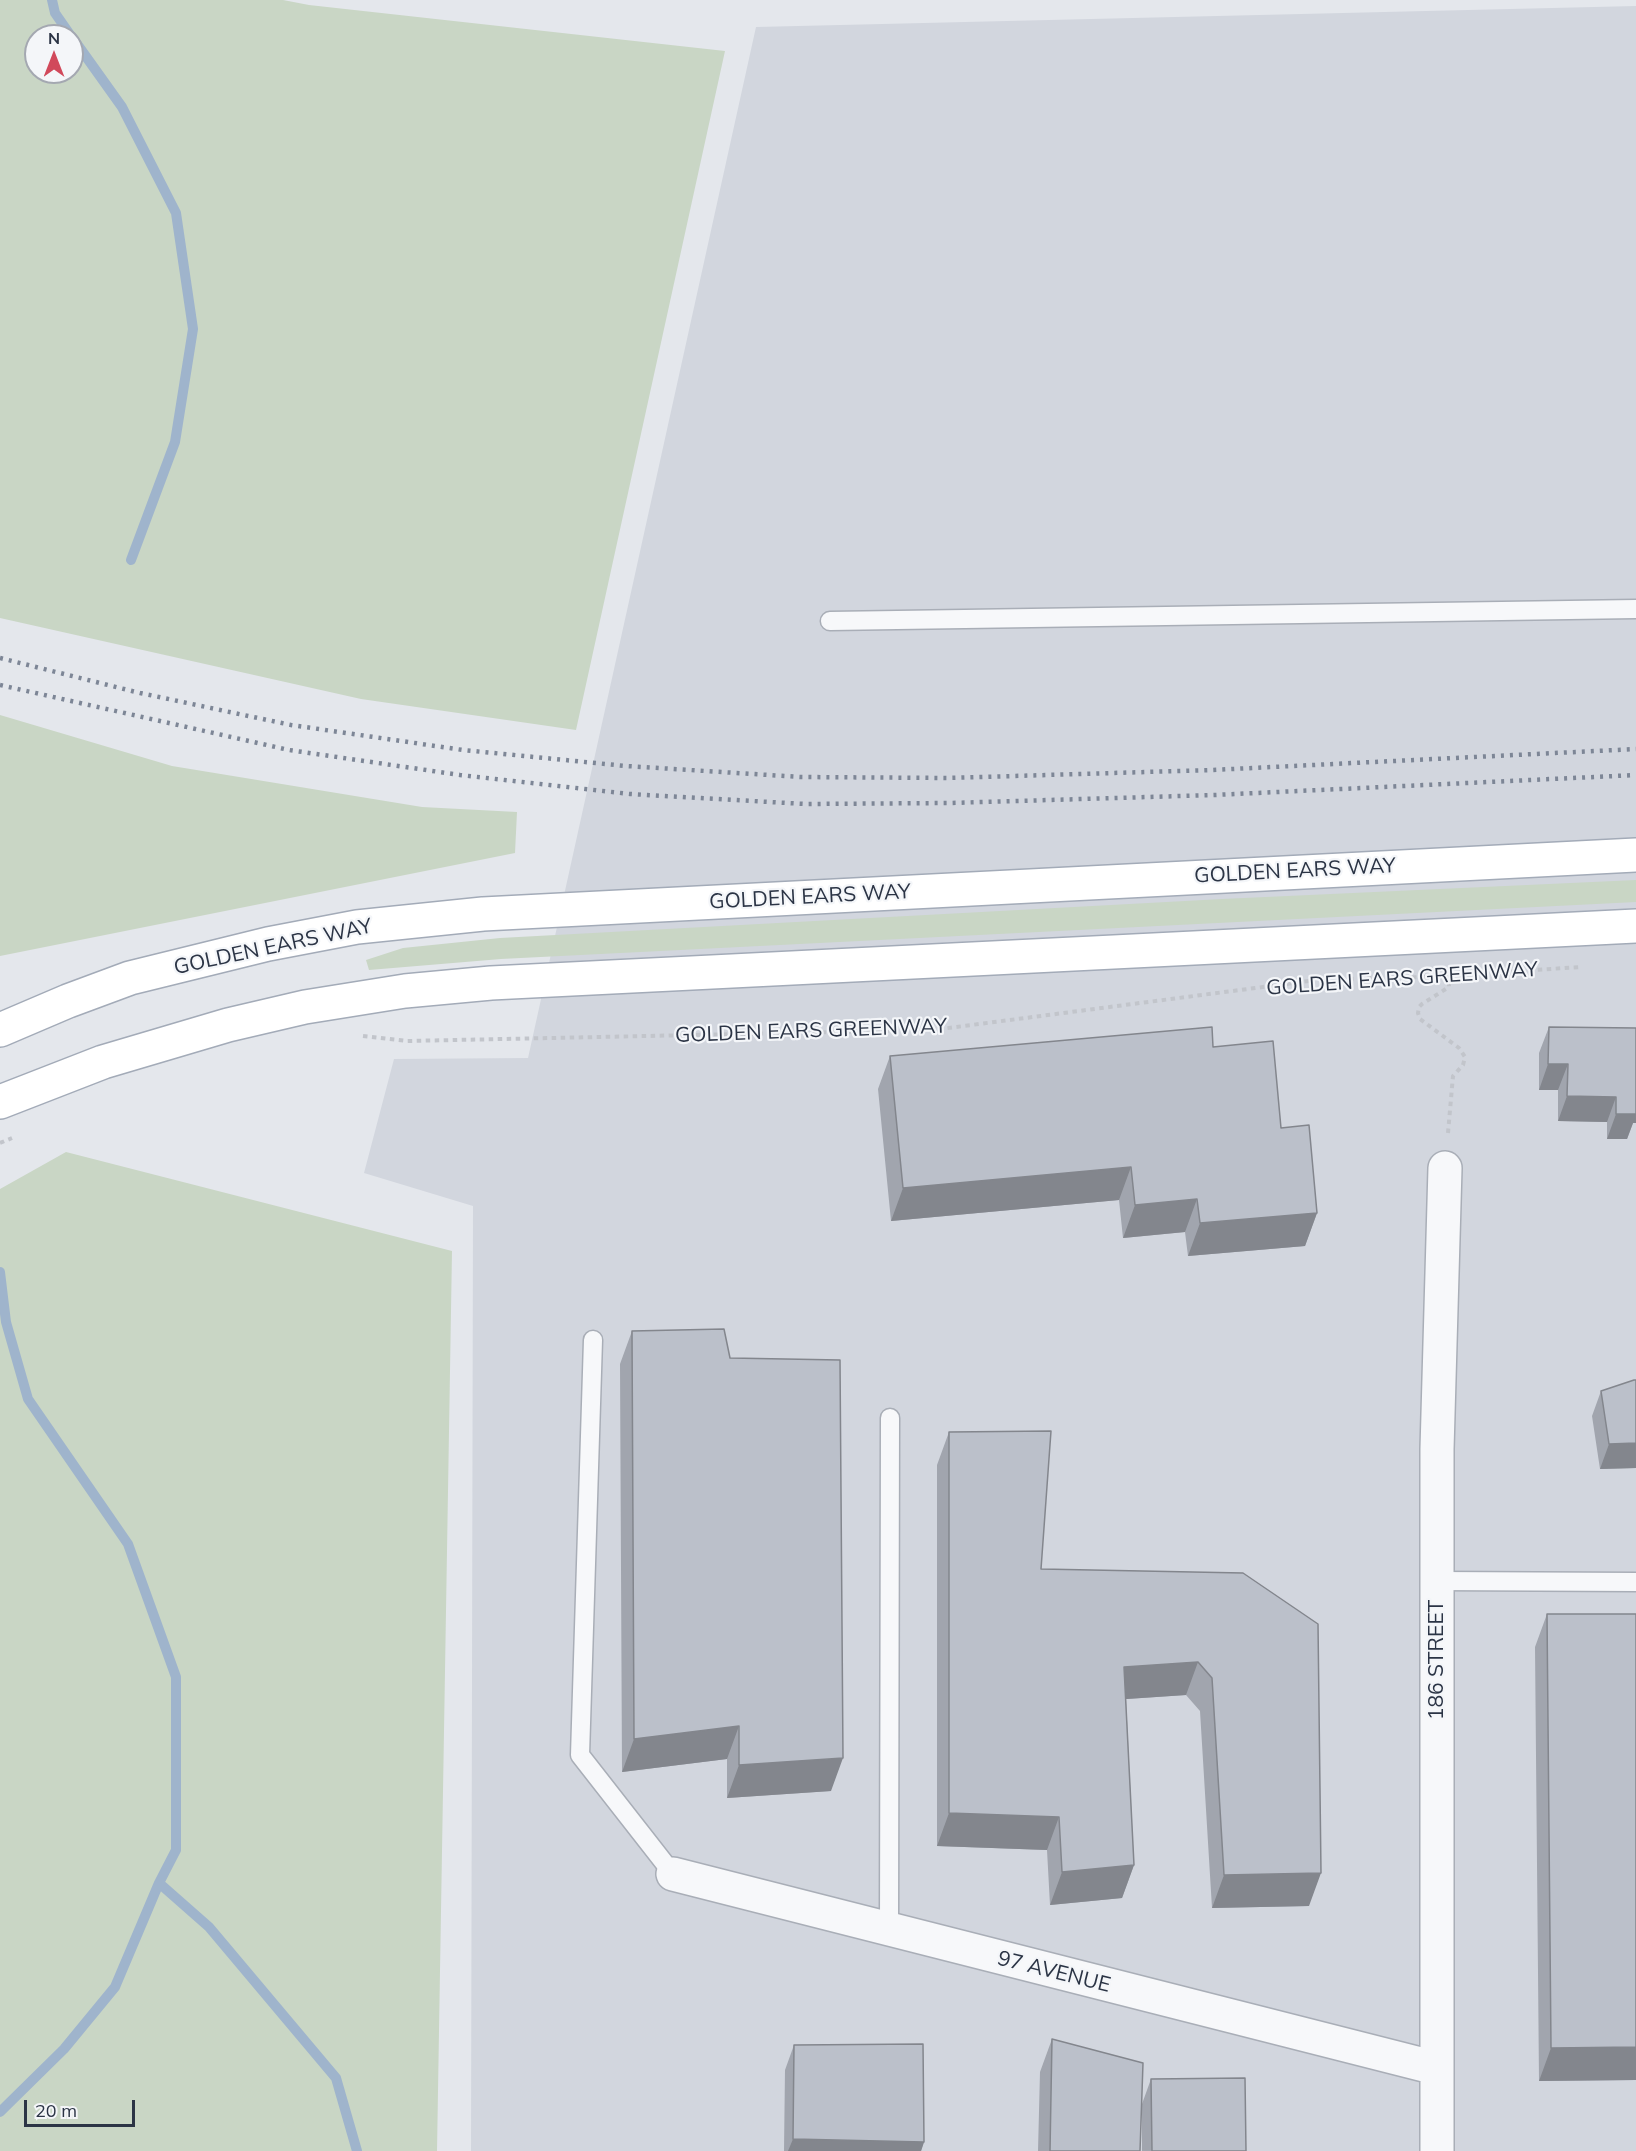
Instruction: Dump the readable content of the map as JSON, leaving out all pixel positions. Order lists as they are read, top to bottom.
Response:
{
  "streets": {
    "main road": ["GOLDEN EARS WAY"],
    "street": ["186 STREET", "97 AVENUE"],
    "path": ["GOLDEN EARS GREENWAY"]
  },
  "crossings": [
    ["186 STREET", "97 AVENUE"]
  ],
  "scale_bar": "20 m",
  "north": "top"
}
